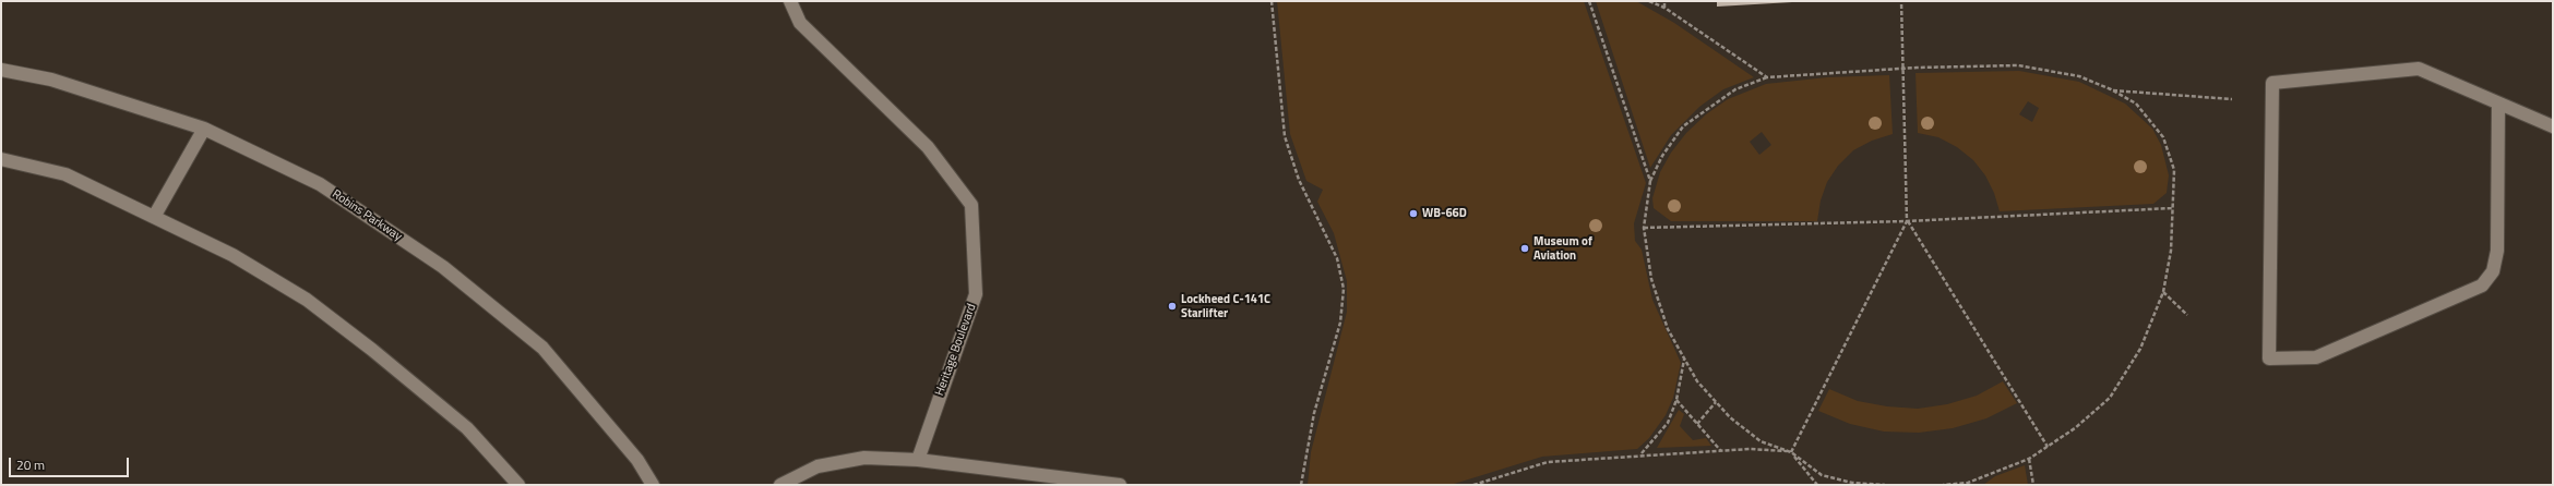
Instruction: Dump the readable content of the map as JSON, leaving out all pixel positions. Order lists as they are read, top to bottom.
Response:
{
  "streets": {
    "street": ["Robins Parkway", "Heritage Boulevard"]
  },
  "places": ["WB-66D", "Museum of Aviation", "Lockheed C-141C Starlifter"],
  "scale_bar": "20 m"
}
